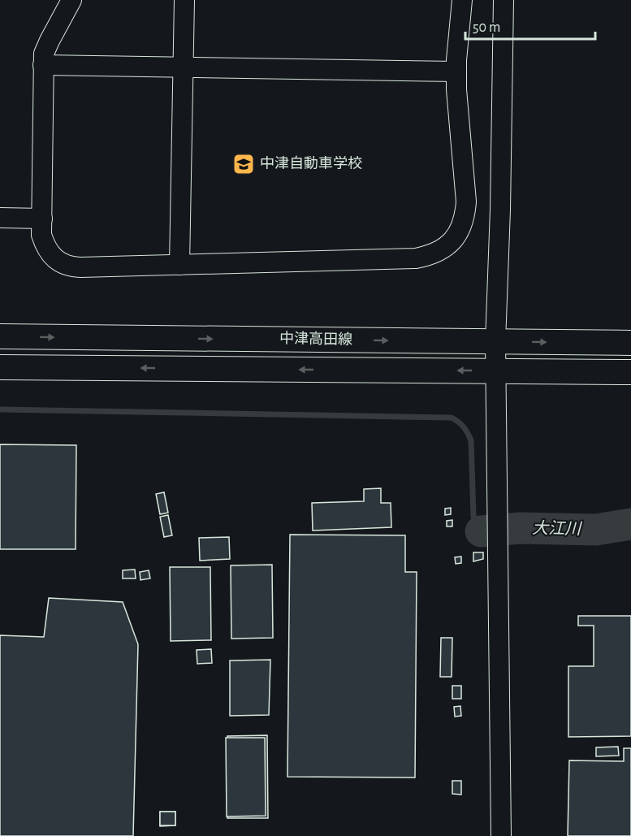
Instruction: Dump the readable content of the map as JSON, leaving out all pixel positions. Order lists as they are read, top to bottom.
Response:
{
  "streets": {
    "main road": ["中津高田線"]
  },
  "water": ["大江川"],
  "places": {
    "school or university": ["中津自動車学校"]
  },
  "scale_bar": "50 m"
}
